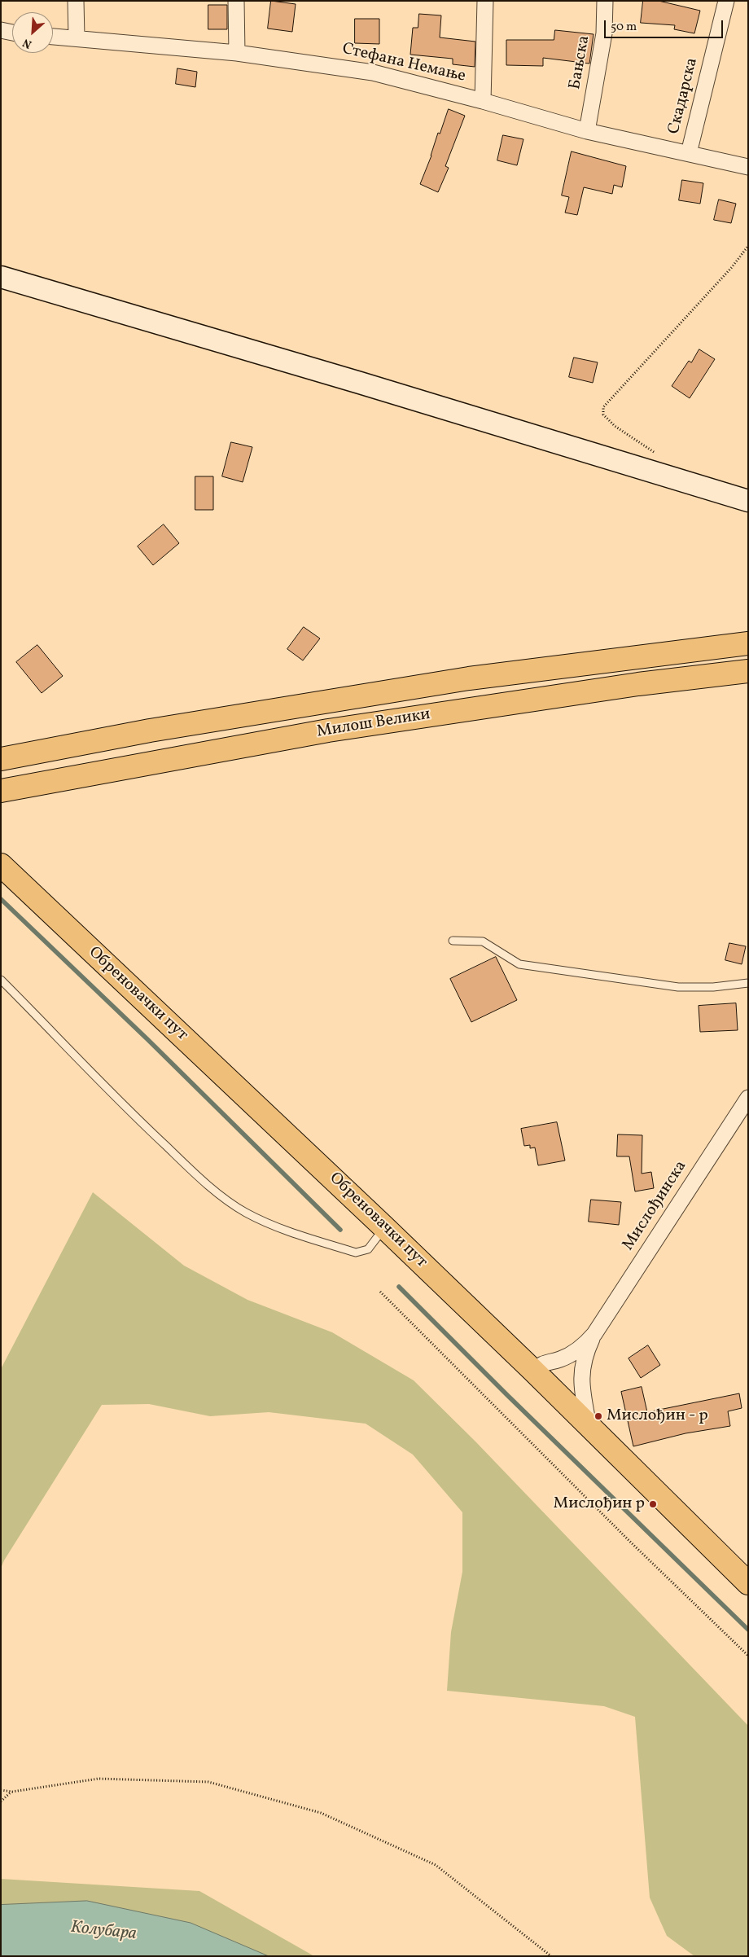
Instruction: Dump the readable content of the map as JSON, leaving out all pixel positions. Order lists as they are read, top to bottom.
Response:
{
  "streets": {
    "main road": ["Милош Велики", "Обреновачки пут"],
    "street": [
      "Бањска",
      "Стефана Немање",
      "Скадарска",
      "Мислођинска"
    ]
  },
  "crossings": [
    ["Бањска", "Стефана Немање"],
    ["Стефана Немање", "Скадарска"],
    ["Обреновачки пут", "Мислођинска"]
  ],
  "water": ["Колубара"],
  "places": ["Мислођин - р", "Мислођин р"],
  "scale_bar": "50 m",
  "north": "bottom left"
}
